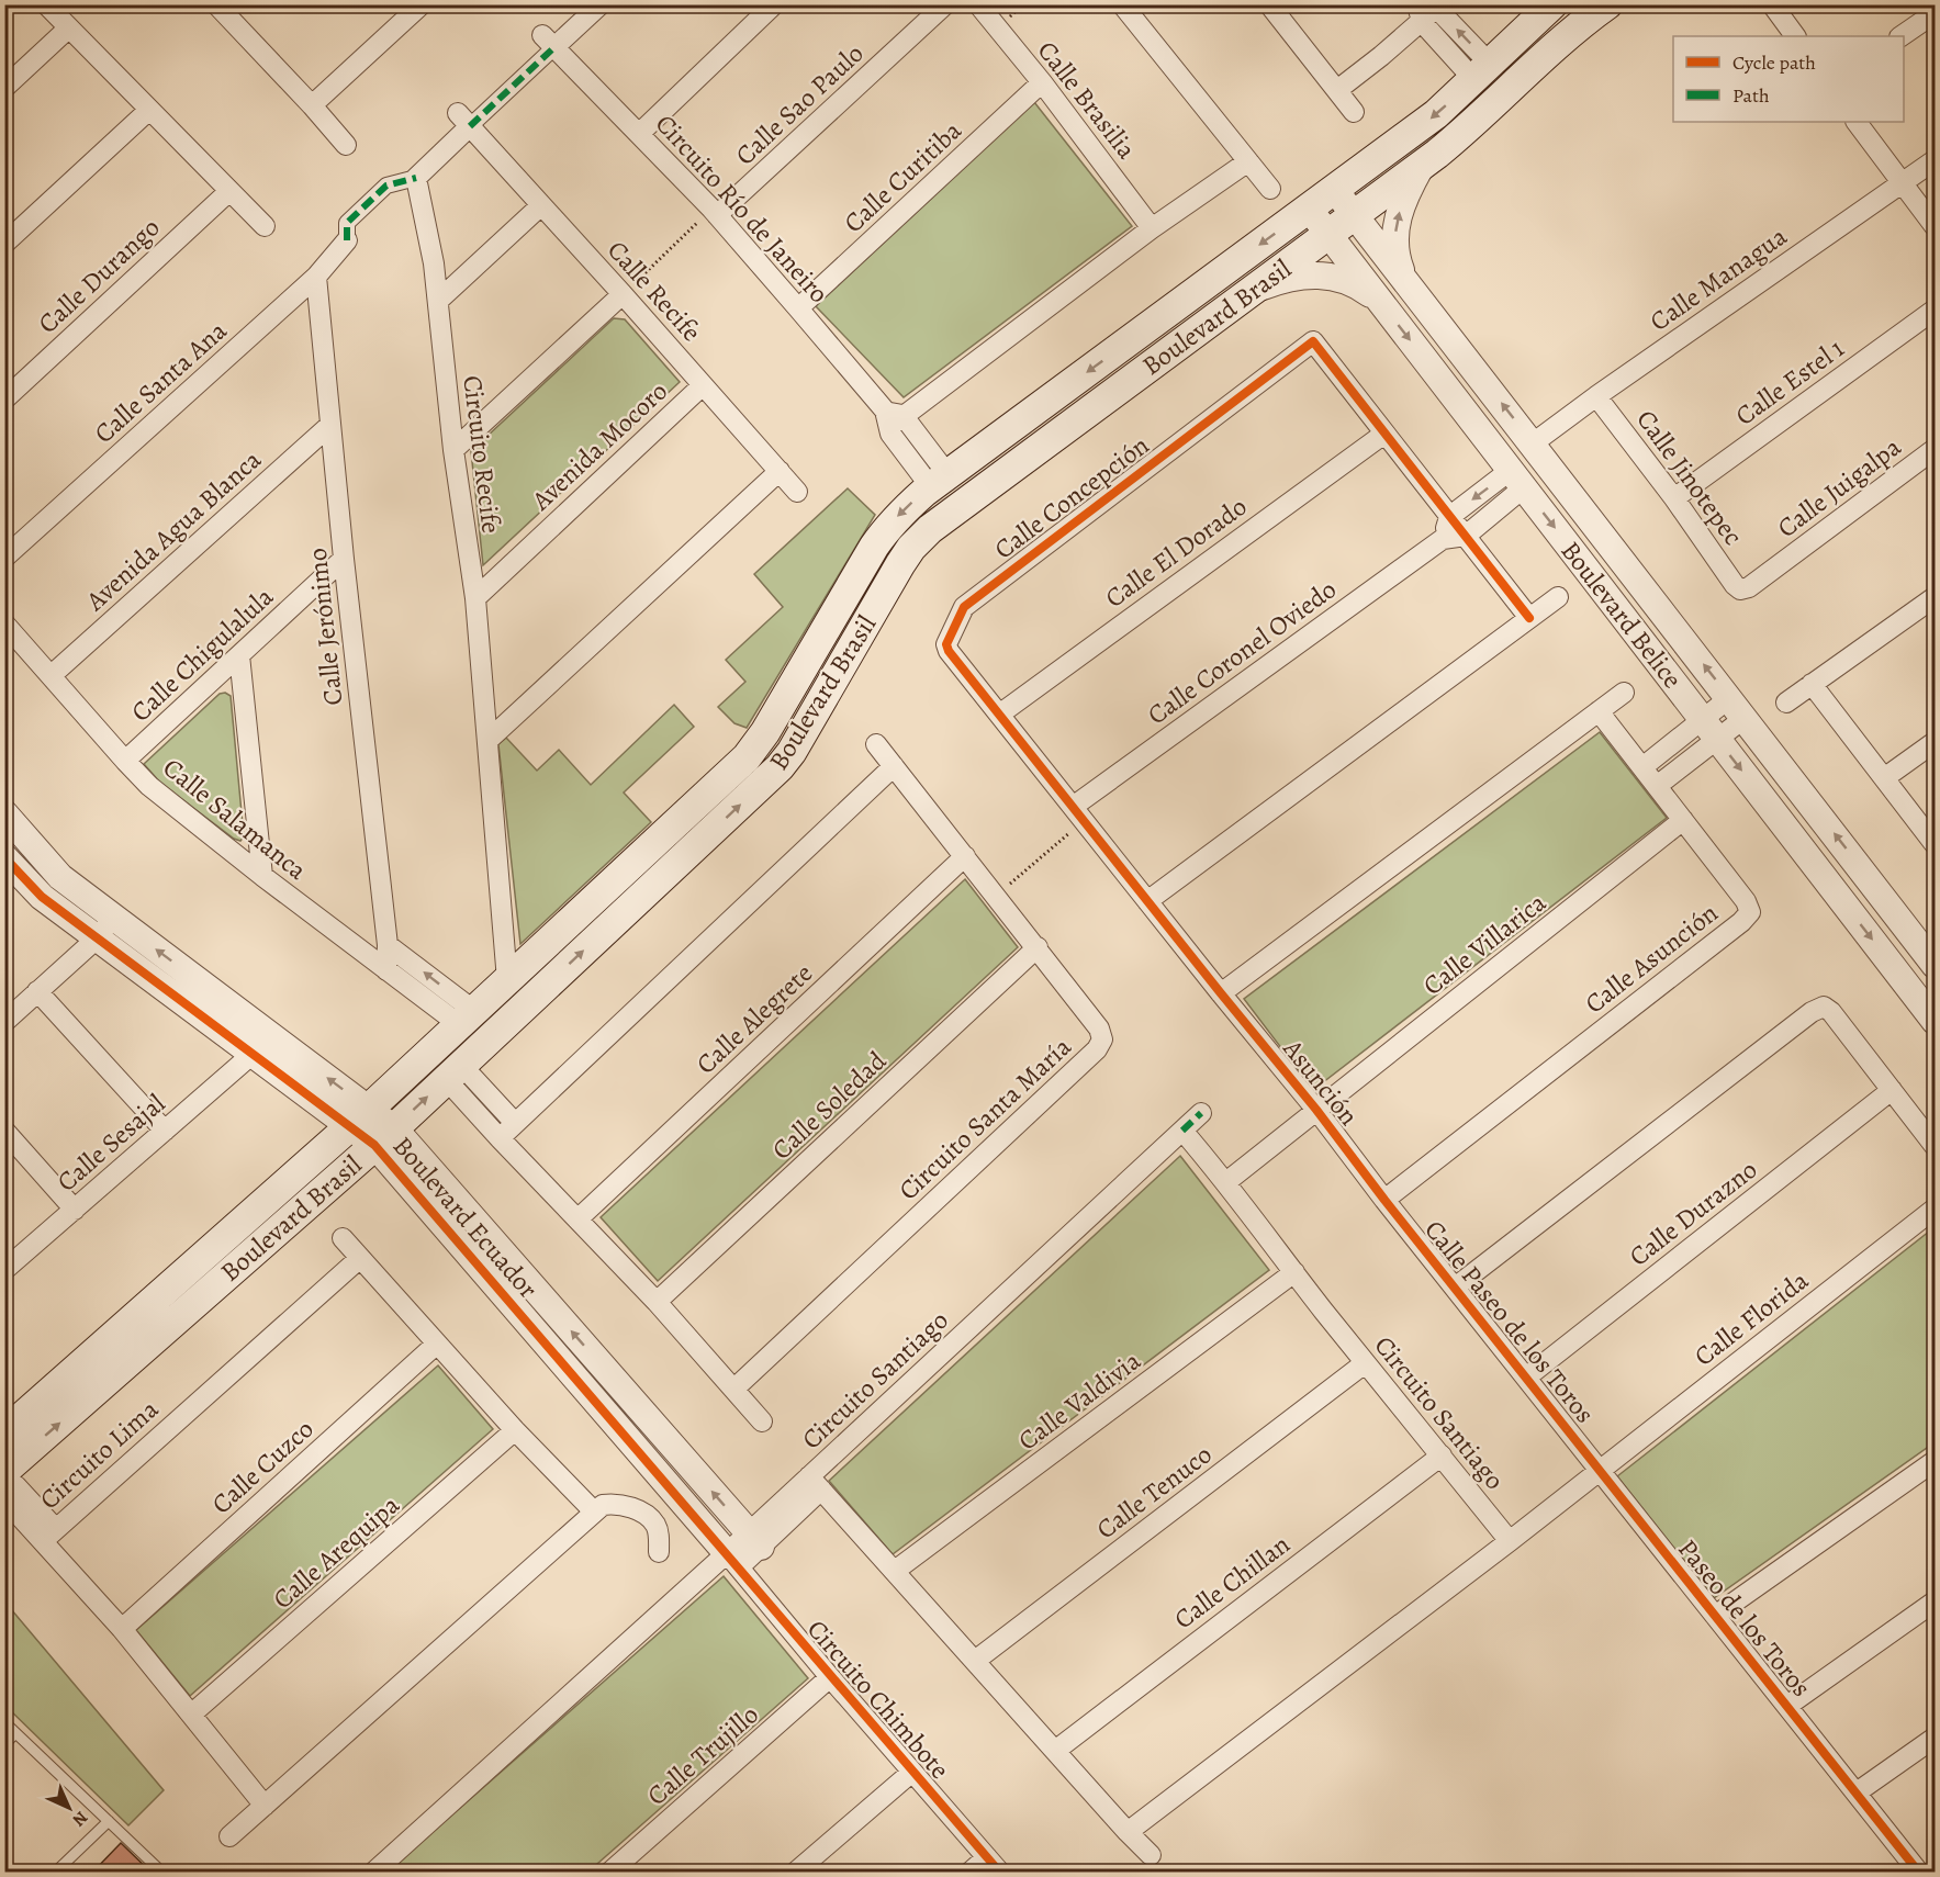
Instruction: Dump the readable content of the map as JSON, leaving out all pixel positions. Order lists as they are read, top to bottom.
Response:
{
  "streets": {
    "main road": ["Boulevard Brasil"],
    "street": [
      "Calle Brasilia",
      "Calle Sao Paulo",
      "Calle Curitiba",
      "Circuito Río de Janeiro",
      "Calle Durango",
      "Calle Managua",
      "Calle Recife",
      "Calle Santa Ana",
      "Calle Estel 1",
      "Avenida Mocoro",
      "Circuito Recife",
      "Calle Jinotepec",
      "Calle Juigalpa",
      "Calle Concepción",
      "Avenida Agua Blanca",
      "Calle El Dorado",
      "Boulevard Belice",
      "Calle Jerónimo",
      "Calle Coronel Oviedo",
      "Calle Chigulalula",
      "Calle Salamanca",
      "Calle Villarica",
      "Calle Asunción",
      "Calle Alegrete",
      "Asunción",
      "Calle Soledad",
      "Circuito Santa María",
      "Calle Sesajal",
      "Calle Durazno",
      "Boulevard Ecuador",
      "Calle Florida",
      "Calle Paseo de los Toros",
      "Circuito Santiago",
      "Calle Valdivia",
      "Circuito Lima",
      "Calle Cuzco",
      "Calle Tenuco",
      "Calle Arequipa",
      "Calle Chillan",
      "Paseo de los Toros",
      "Circuito Chimbote",
      "Calle Trujillo"
    ]
  },
  "crossings": [
    ["Calle Brasilia", "Calle Curitiba"],
    ["Calle Sao Paulo", "Circuito Río de Janeiro"],
    ["Calle Curitiba", "Circuito Río de Janeiro"],
    ["Circuito Río de Janeiro", "Boulevard Brasil"],
    ["Calle Managua", "Calle Jinotepec"],
    ["Calle Managua", "Boulevard Belice"],
    ["Calle Recife", "Avenida Mocoro"],
    ["Boulevard Brasil", "Circuito Recife"],
    ["Boulevard Brasil", "Boulevard Belice"],
    ["Boulevard Brasil", "Calle Salamanca"],
    ["Boulevard Brasil", "Boulevard Ecuador"],
    ["Calle Santa Ana", "Calle Jerónimo"],
    ["Calle Estel 1", "Calle Jinotepec"],
    ["Avenida Mocoro", "Circuito Recife"],
    ["Calle Jinotepec", "Calle Juigalpa"],
    ["Calle Concepción", "Calle El Dorado"],
    ["Calle Concepción", "Calle Coronel Oviedo"],
    ["Calle Concepción", "Asunción"],
    ["Avenida Agua Blanca", "Calle Jerónimo"],
    ["Avenida Agua Blanca", "Calle Salamanca"],
    ["Calle Jerónimo", "Calle Chigulalula"],
    ["Calle Jerónimo", "Calle Salamanca"],
    ["Calle Chigulalula", "Calle Salamanca"],
    ["Calle Villarica", "Calle Asunción"],
    ["Calle Villarica", "Asunción"],
    ["Calle Villarica", "Circuito Santiago"],
    ["Calle Asunción", "Asunción"],
    ["Calle Asunción", "Calle Paseo de los Toros"],
    ["Calle Alegrete", "Circuito Santa María"],
    ["Asunción", "Calle Paseo de los Toros"],
    ["Calle Soledad", "Circuito Santa María"],
    ["Calle Sesajal", "Boulevard Ecuador"],
    ["Calle Durazno", "Calle Paseo de los Toros"],
    ["Boulevard Ecuador", "Circuito Chimbote"],
    ["Calle Florida", "Calle Paseo de los Toros"],
    ["Calle Florida", "Paseo de los Toros"],
    ["Calle Paseo de los Toros", "Paseo de los Toros"],
    ["Circuito Santiago", "Calle Valdivia"],
    ["Circuito Santiago", "Calle Tenuco"],
    ["Circuito Santiago", "Calle Chillan"],
    ["Circuito Lima", "Calle Cuzco"],
    ["Circuito Lima", "Calle Arequipa"],
    ["Circuito Chimbote", "Calle Trujillo"]
  ],
  "legend": ["Cycle path", "Path"],
  "north": "bottom right"
}
